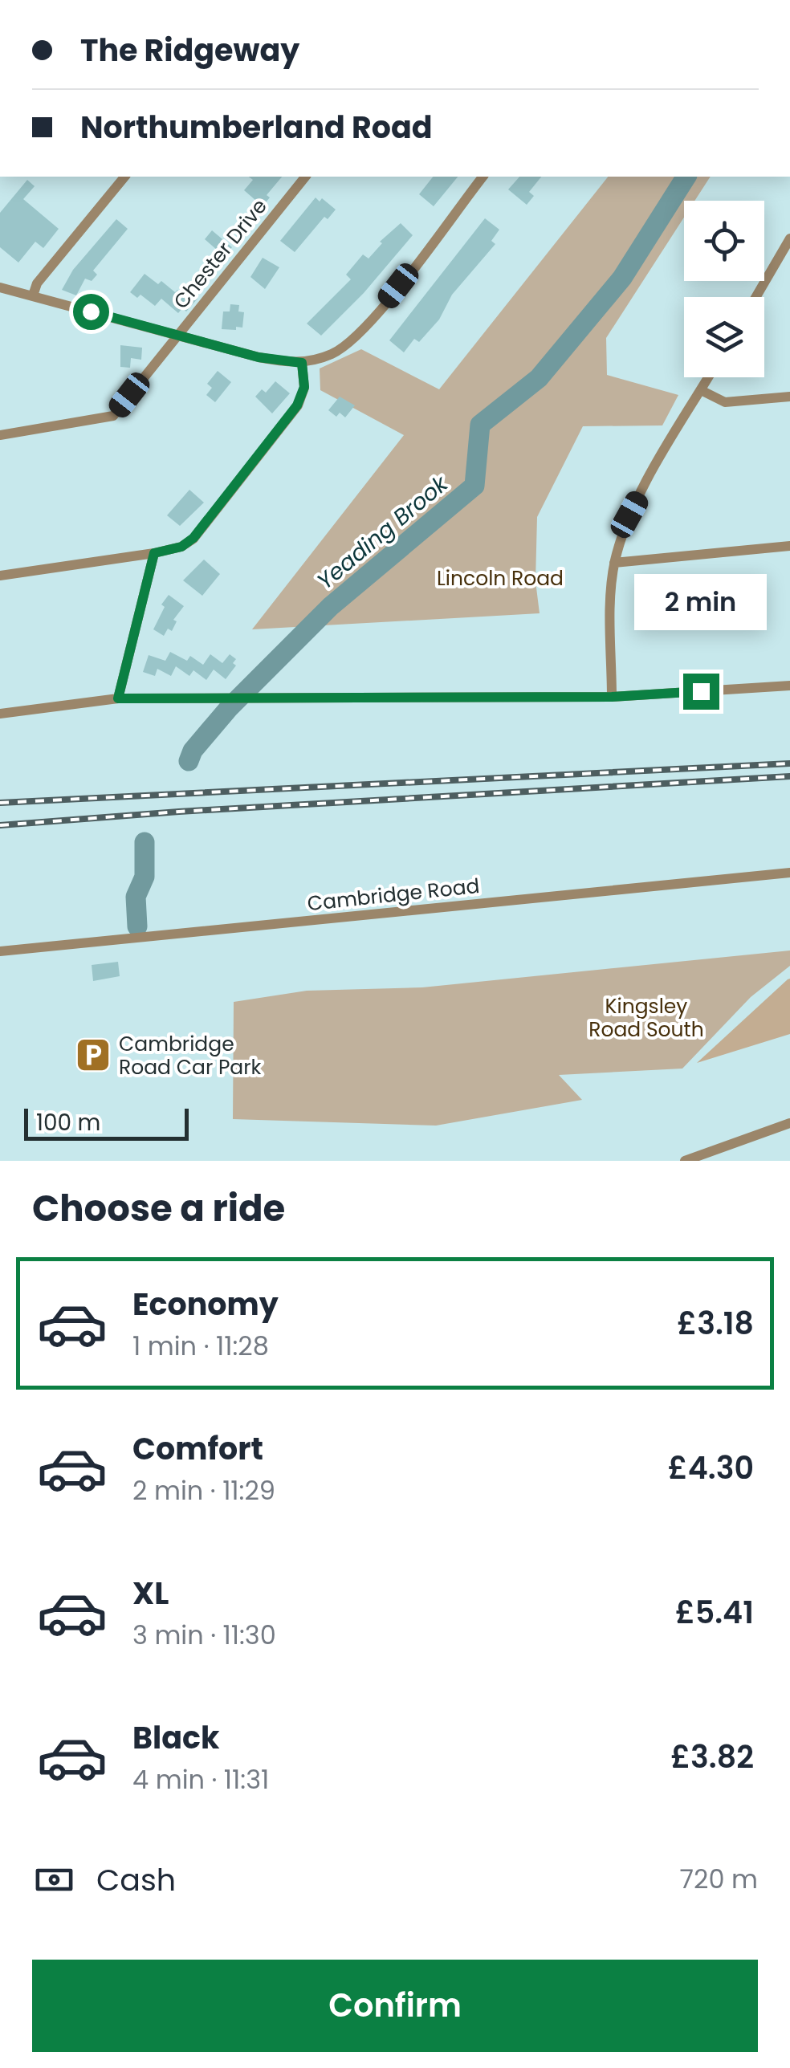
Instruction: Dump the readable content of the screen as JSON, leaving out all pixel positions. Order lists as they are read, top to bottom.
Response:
{
  "streets": {
    "street": ["Chester Drive", "Cambridge Road"]
  },
  "water": ["Yeading Brook"],
  "parks": ["Lincoln Road", "Kingsley Road South"],
  "places": {
    "parking": ["Cambridge Road Car Park"]
  },
  "scale_bar": "100 m",
  "page": {
    "banner": ["The Ridgeway", "Northumberland Road"],
    "bubble": "2 min",
    "scale": "100 m",
    "heading": "Choose a ride",
    "list": [
      {
        "name": "Economy",
        "note": "1 min · 11:28",
        "value": "£3.18"
      },
      {
        "name": "Comfort",
        "note": "2 min · 11:29",
        "value": "£4.30"
      },
      {
        "name": "XL",
        "note": "3 min · 11:30",
        "value": "£5.41"
      },
      {
        "name": "Black",
        "note": "4 min · 11:31",
        "value": "£3.82"
      }
    ],
    "pay": ["Cash", "720 m"],
    "buttons": "Confirm"
  }
}
